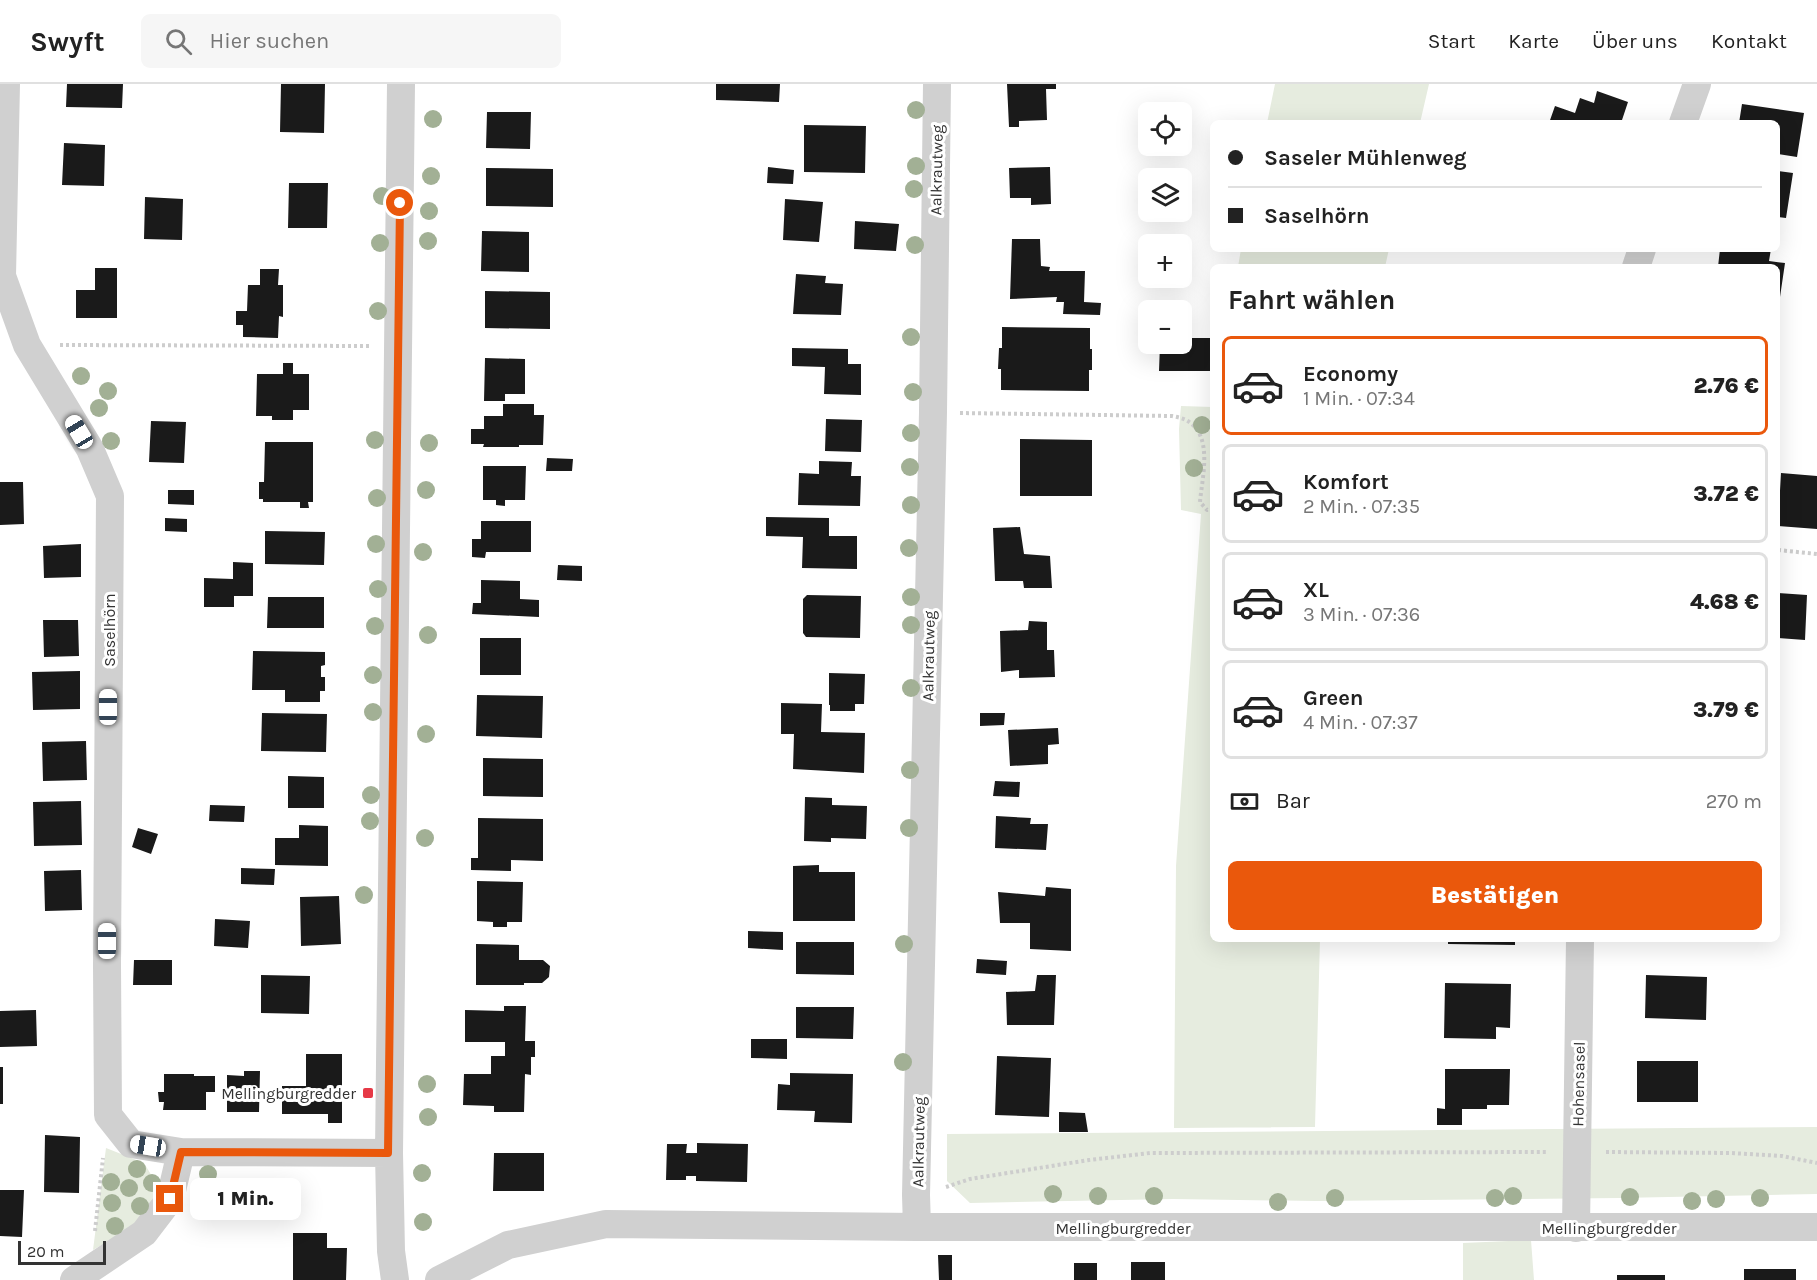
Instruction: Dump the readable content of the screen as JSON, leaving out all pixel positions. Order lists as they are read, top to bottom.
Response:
{
  "streets": {
    "street": [
      "Aalkrautweg",
      "Saselhörn",
      "Hohensasel",
      "Mellingburgredder"
    ]
  },
  "crossings": [
    ["Aalkrautweg", "Mellingburgredder"],
    ["Hohensasel", "Mellingburgredder"]
  ],
  "places": {
    "transit": ["Mellingburgredder"]
  },
  "scale_bar": "20 m",
  "page": {
    "header": "Swyft",
    "search": "Hier suchen",
    "nav": [
      "Start",
      "Karte",
      "Über uns",
      "Kontakt"
    ],
    "map_buttons": ["+", "−"],
    "banner": ["Saseler Mühlenweg", "Saselhörn"],
    "heading": "Fahrt wählen",
    "list": [
      {
        "name": "Economy",
        "note": "1 Min. · 07:34",
        "value": "2.76 €"
      },
      {
        "name": "Komfort",
        "note": "2 Min. · 07:35",
        "value": "3.72 €"
      },
      {
        "name": "XL",
        "note": "3 Min. · 07:36",
        "value": "4.68 €"
      },
      {
        "name": "Green",
        "note": "4 Min. · 07:37",
        "value": "3.79 €"
      }
    ],
    "pay": ["Bar", "270 m"],
    "buttons": "Bestätigen",
    "bubble": "1 Min.",
    "scale": "20 m"
  }
}
